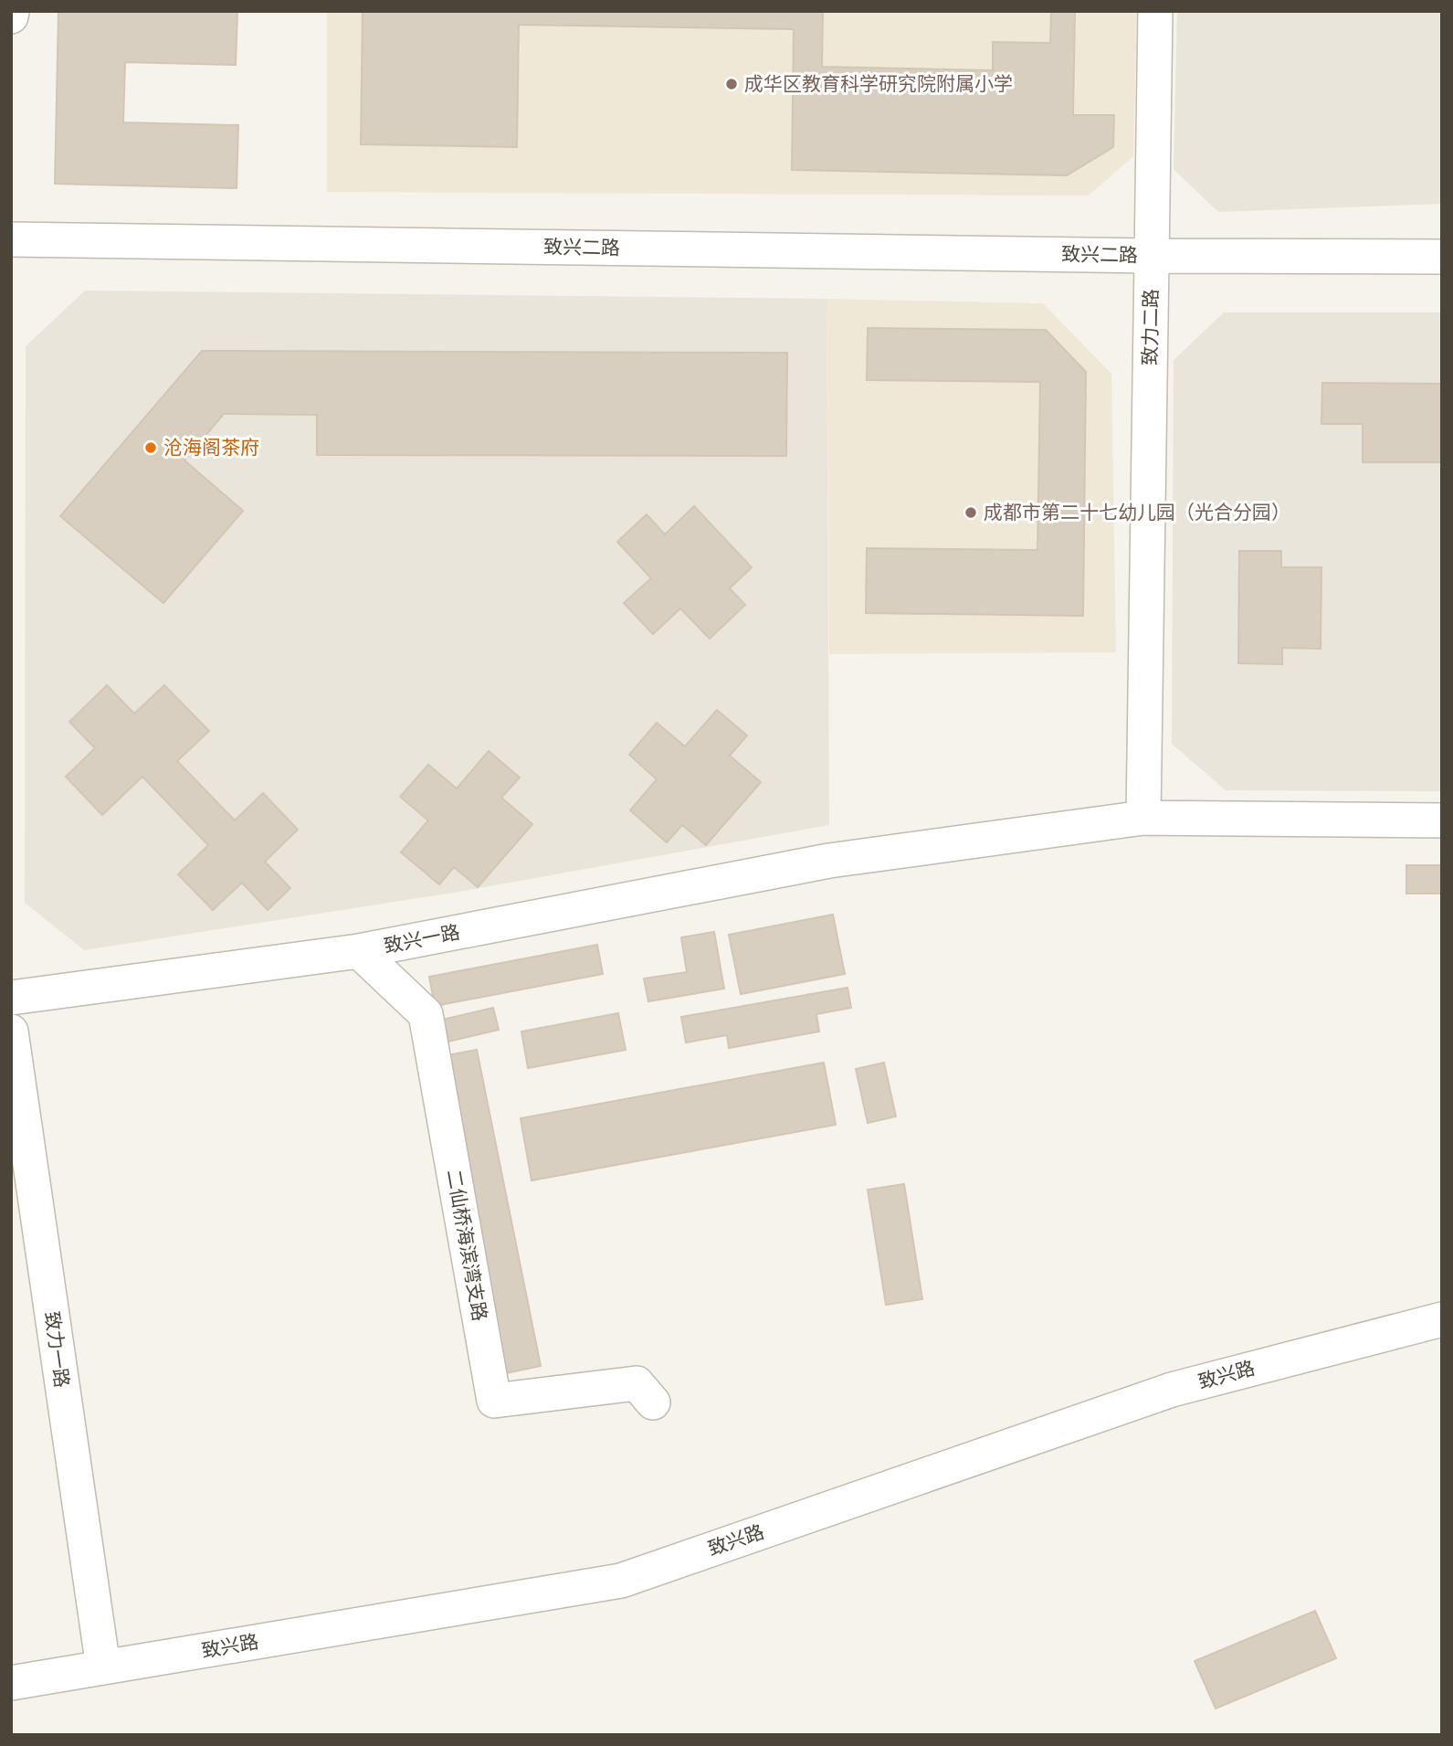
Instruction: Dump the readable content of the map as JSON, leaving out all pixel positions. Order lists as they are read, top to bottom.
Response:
{
  "streets": {
    "street": [
      "致兴二路",
      "致力二路",
      "致兴一路",
      "二仙桥海滨湾支路",
      "致力一路",
      "致兴路"
    ]
  },
  "crossings": [
    ["致兴二路", "致力二路"],
    ["致力二路", "致兴一路"],
    ["致兴一路", "二仙桥海滨湾支路"],
    ["致力一路", "致兴路"]
  ],
  "places": ["成华区教育科学研究院附属小学", "沧海阁茶府", "成都市第二十七幼儿园（光合分园）"]
}
